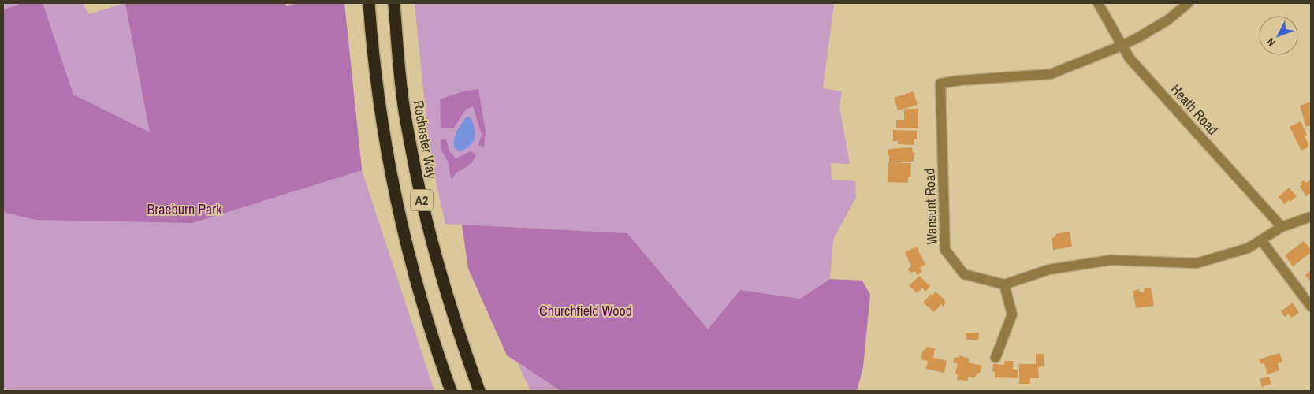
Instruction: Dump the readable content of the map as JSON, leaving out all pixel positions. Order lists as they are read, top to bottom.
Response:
{
  "streets": {
    "highway": ["Rochester Way", "A2"],
    "street": ["Heath Road", "Wansunt Road"]
  },
  "crossings": [
    ["Heath Road", "Wansunt Road"]
  ],
  "parks": ["Braeburn Park", "Churchfield Wood"],
  "north": "bottom left"
}
